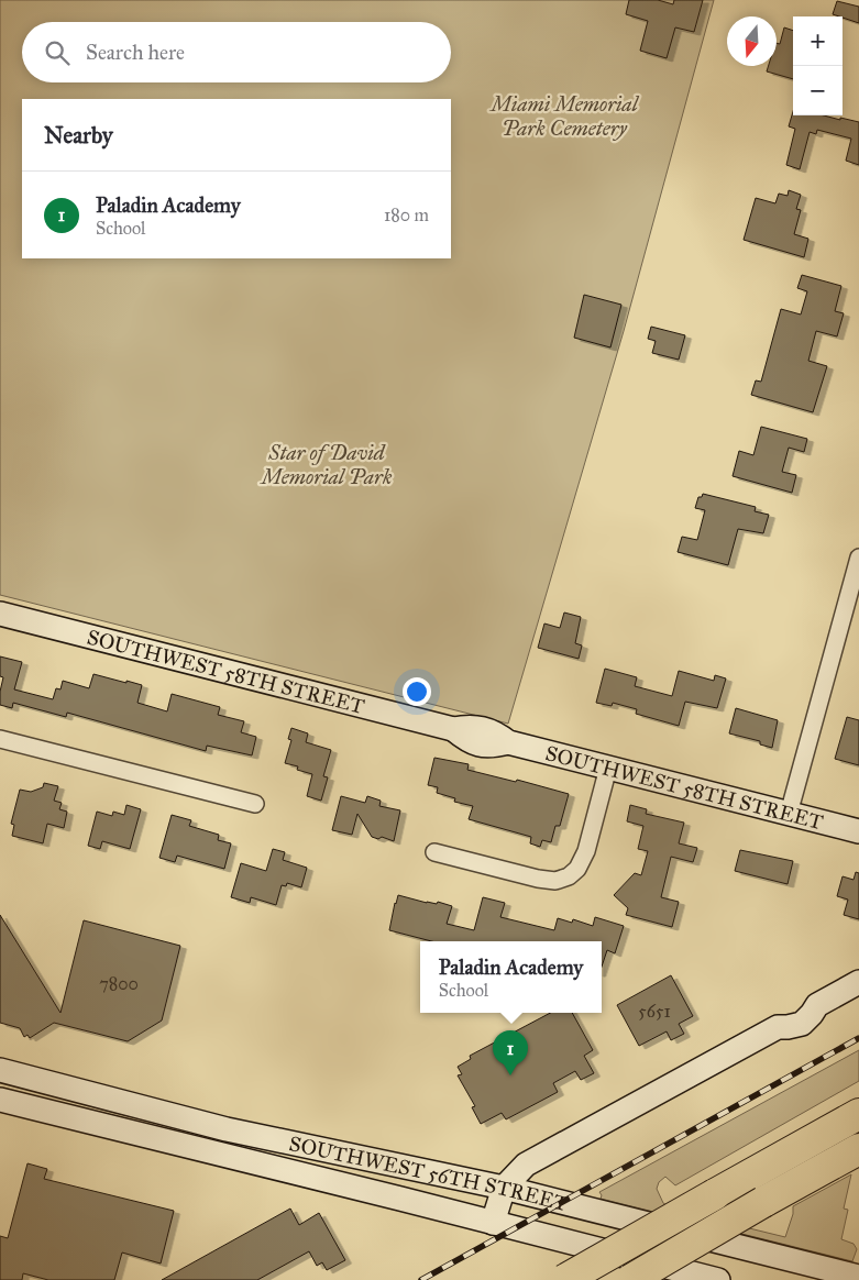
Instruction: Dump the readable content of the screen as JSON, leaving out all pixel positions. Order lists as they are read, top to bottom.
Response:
{
  "streets": {
    "main road": ["SOUTHWEST 58TH STREET", "SOUTHWEST 56TH STREET"]
  },
  "parks": ["Miami Memorial Park Cemetery", "Star of David Memorial Park"],
  "house_numbers": ["7800", "5651"],
  "north": "bottom",
  "page": {
    "map_buttons": ["+", "−"],
    "search": "Search here",
    "heading": "Nearby",
    "list": [
      {
        "mark": "1",
        "name": "Paladin Academy",
        "note": "School",
        "value": "180 m"
      }
    ],
    "popup": ["Paladin Academy", "School"],
    "pins": "1"
  }
}
